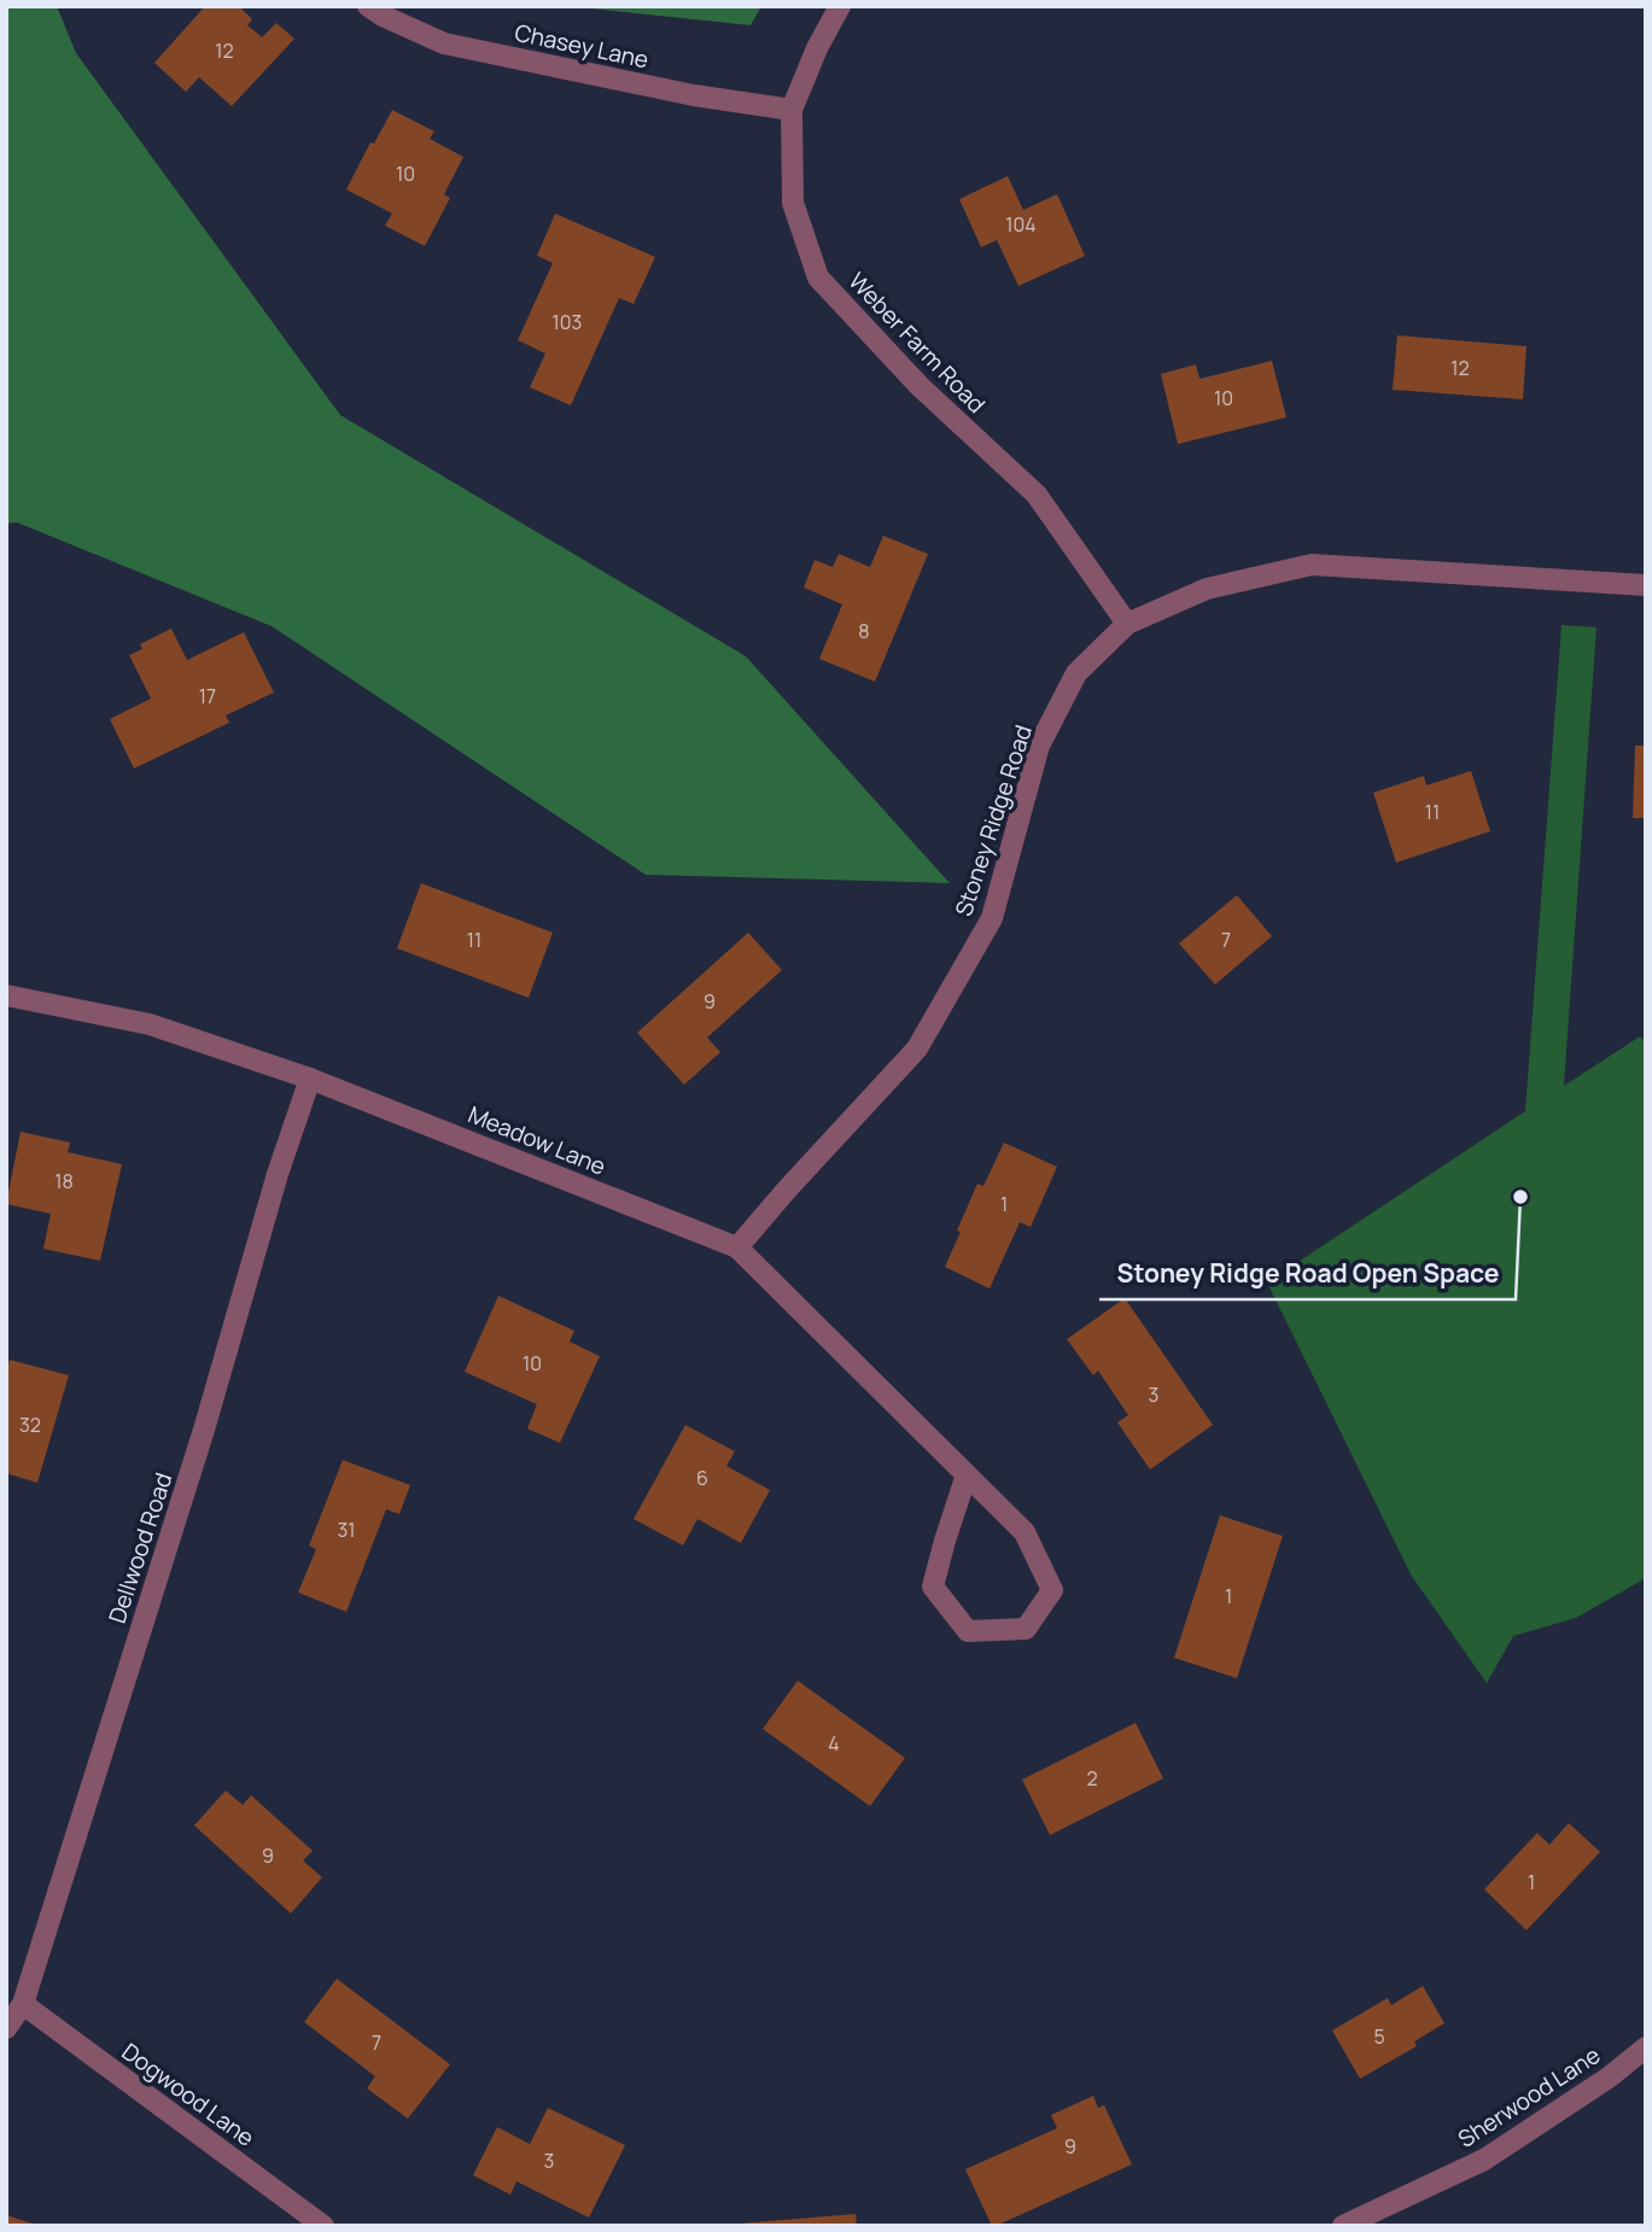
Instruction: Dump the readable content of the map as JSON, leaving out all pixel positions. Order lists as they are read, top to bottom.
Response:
{
  "streets": {
    "street": [
      "Chasey Lane",
      "Weber Farm Road",
      "Stoney Ridge Road",
      "Meadow Lane",
      "Dellwood Road",
      "Dogwood Lane",
      "Sherwood Lane"
    ]
  },
  "crossings": [
    ["Chasey Lane", "Weber Farm Road"],
    ["Weber Farm Road", "Stoney Ridge Road"],
    ["Stoney Ridge Road", "Meadow Lane"],
    ["Meadow Lane", "Dellwood Road"],
    ["Dellwood Road", "Dogwood Lane"]
  ],
  "places": ["Stoney Ridge Road Open Space"],
  "house_numbers": [
    "12",
    "10",
    "104",
    "103",
    "12",
    "10",
    "8",
    "17",
    "11",
    "11",
    "7",
    "9",
    "18",
    "1",
    "10",
    "3",
    "32",
    "6",
    "31",
    "1",
    "4",
    "2",
    "9",
    "1",
    "5",
    "7",
    "9",
    "3"
  ]
}
